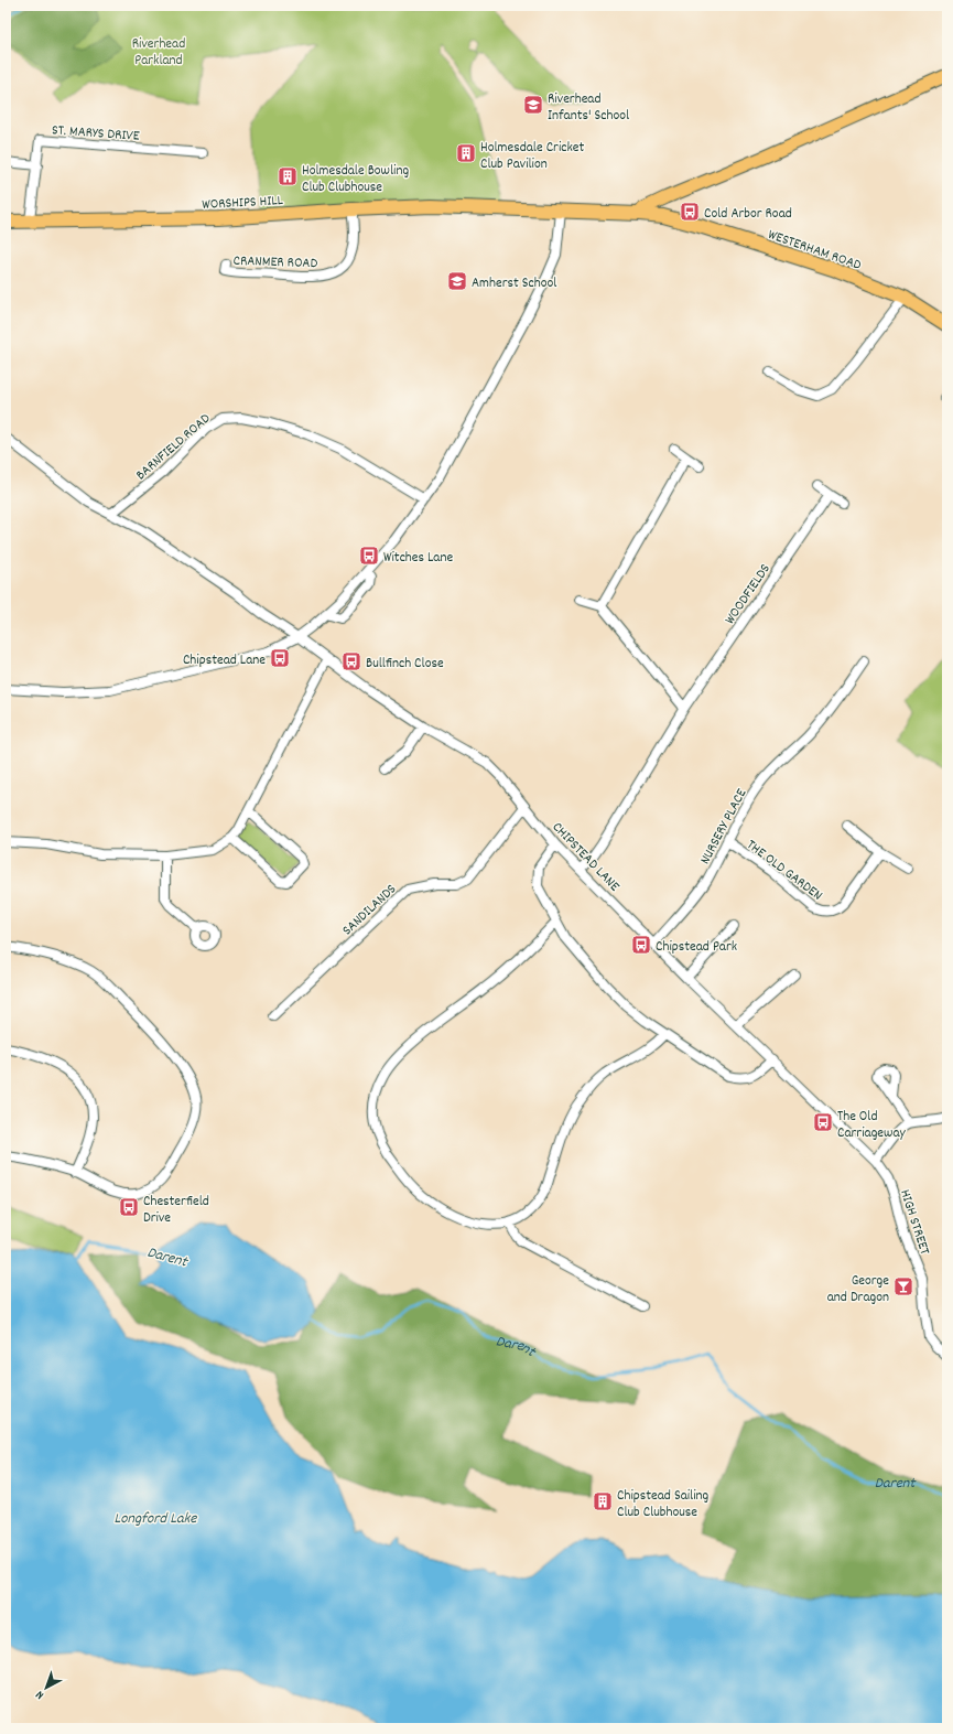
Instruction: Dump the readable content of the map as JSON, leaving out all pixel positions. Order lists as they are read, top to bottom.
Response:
{
  "streets": {
    "highway": ["WORSHIPS HILL", "WESTERHAM ROAD"],
    "street": [
      "ST. MARYS DRIVE",
      "CRANMER ROAD",
      "BARNFIELD ROAD",
      "WOODFIELDS",
      "NURSERY PLACE",
      "CHIPSTEAD LANE",
      "THE OLD GARDEN",
      "SANDILANDS",
      "HIGH STREET"
    ]
  },
  "crossings": [
    ["ST. MARYS DRIVE", "WORSHIPS HILL"],
    ["WORSHIPS HILL", "WESTERHAM ROAD"],
    ["WORSHIPS HILL", "CRANMER ROAD"],
    ["BARNFIELD ROAD", "CHIPSTEAD LANE"],
    ["WOODFIELDS", "CHIPSTEAD LANE"],
    ["NURSERY PLACE", "CHIPSTEAD LANE"],
    ["NURSERY PLACE", "THE OLD GARDEN"],
    ["CHIPSTEAD LANE", "SANDILANDS"],
    ["CHIPSTEAD LANE", "HIGH STREET"]
  ],
  "water": ["Darent", "Longford Lake"],
  "parks": ["Riverhead Parkland"],
  "places": {
    "school or university": ["Riverhead Infants' School", "Amherst School"],
    "building": ["Holmesdale Cricket Club Pavilion", "Holmesdale Bowling Club Clubhouse", "Chipstead Sailing Club Clubhouse"],
    "bus stop": [
      "Cold Arbor Road",
      "Witches Lane",
      "Chipstead Lane",
      "Bullfinch Close",
      "Chipstead Park",
      "The Old Carriageway",
      "Chesterfield Drive"
    ],
    "bar": ["George and Dragon"]
  },
  "north": "bottom left"
}
